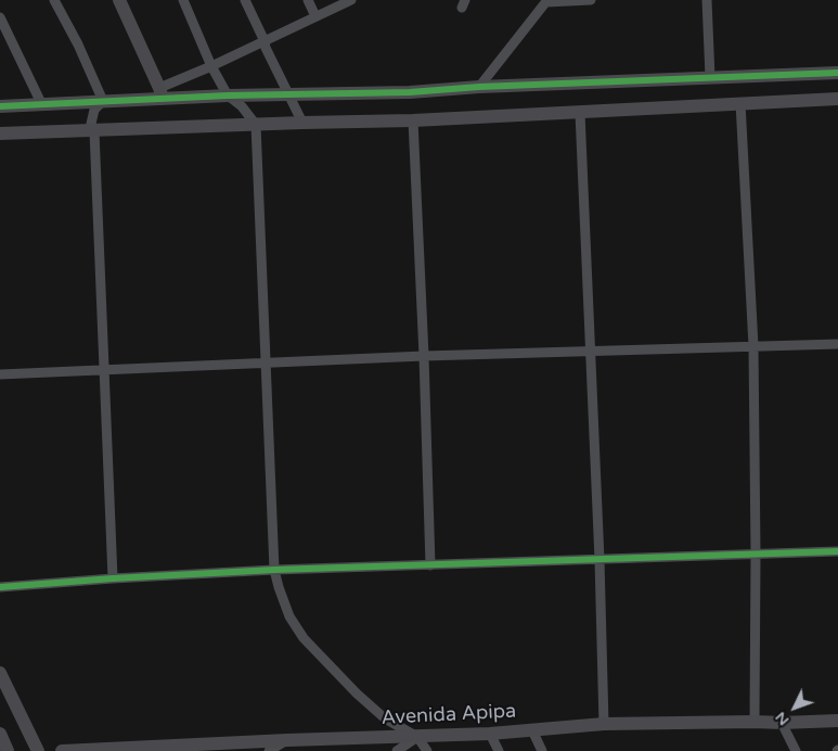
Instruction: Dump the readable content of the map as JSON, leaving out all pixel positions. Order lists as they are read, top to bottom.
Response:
{
  "streets": {
    "street": ["Avenida Apipa"]
  },
  "north": "bottom left"
}
